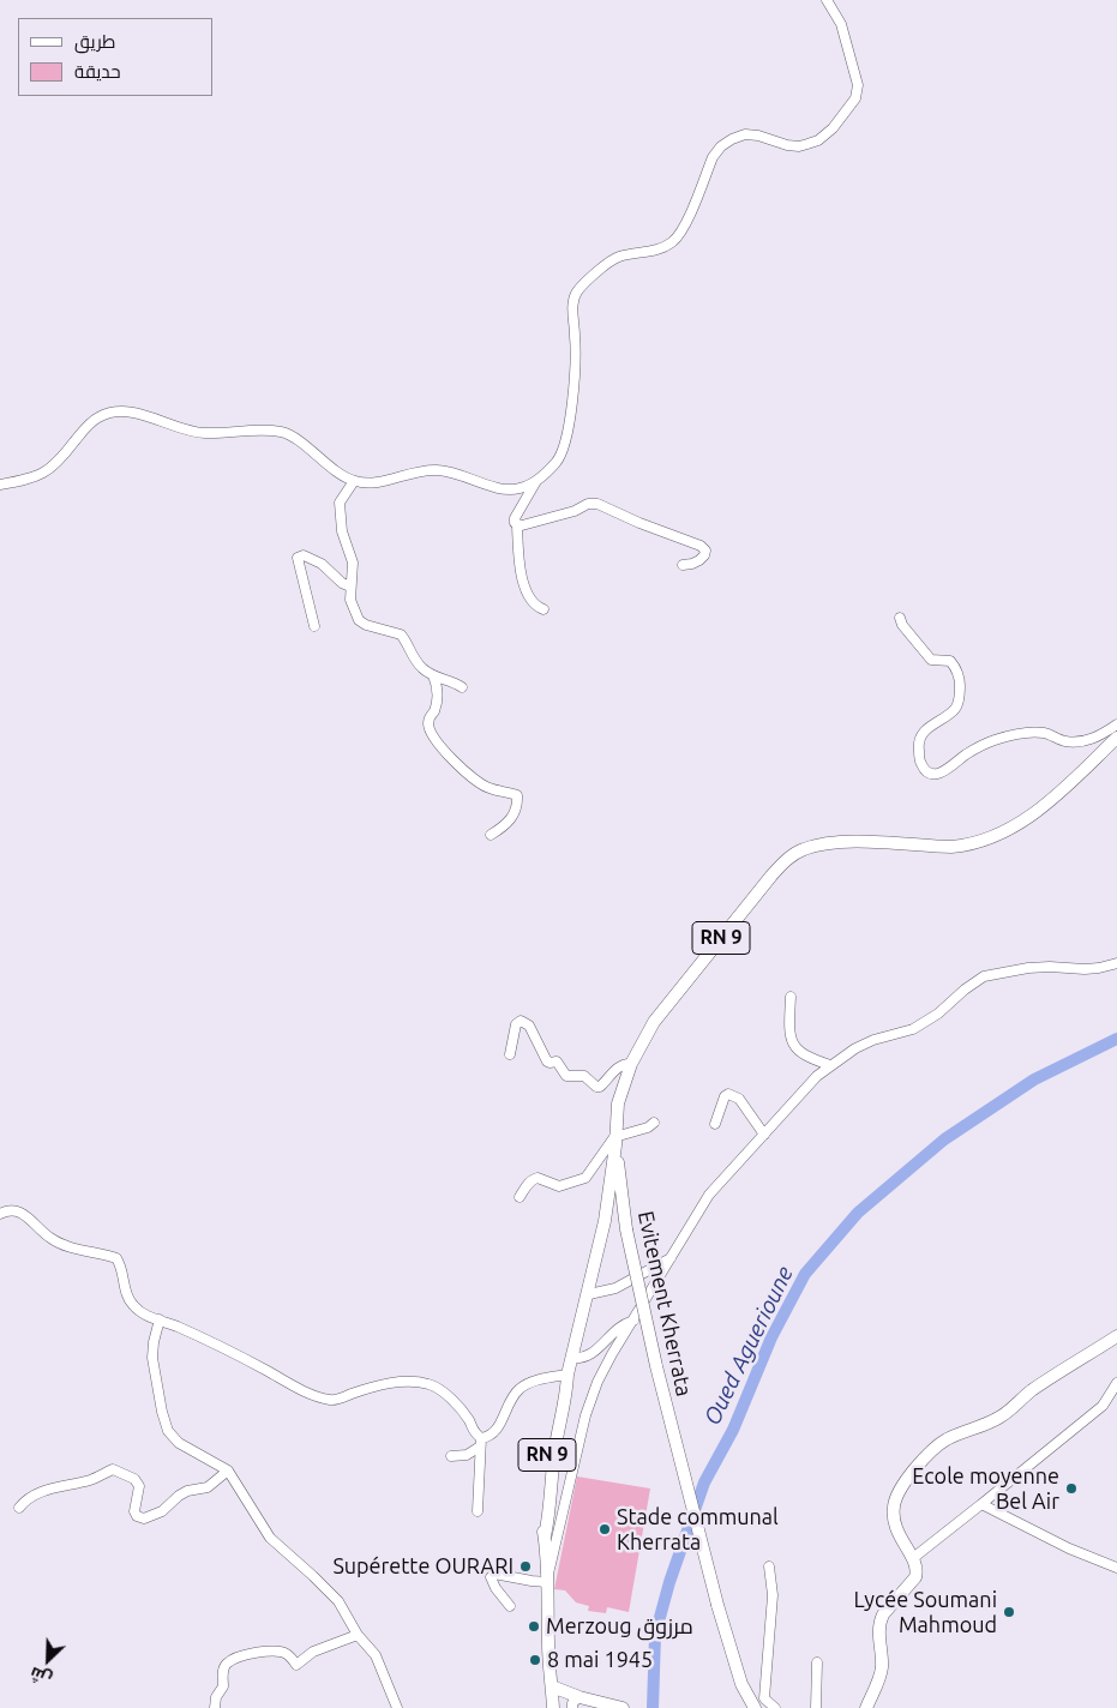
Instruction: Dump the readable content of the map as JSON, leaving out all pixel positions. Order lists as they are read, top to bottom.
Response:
{
  "streets": {
    "main road": ["RN 9", "Evitement Kherrata"]
  },
  "crossings": [
    ["RN 9", "Evitement Kherrata"]
  ],
  "water": ["Oued Aguerioune"],
  "places": [
    "Ecole moyenne Bel Air",
    "Stade communal Kherrata",
    "Supérette OURARI",
    "Lycée Soumani Mahmoud",
    "Merzoug مرزوق",
    "8 mai 1945"
  ],
  "legend": ["طريق", "حديقة"],
  "north": "bottom left"
}
